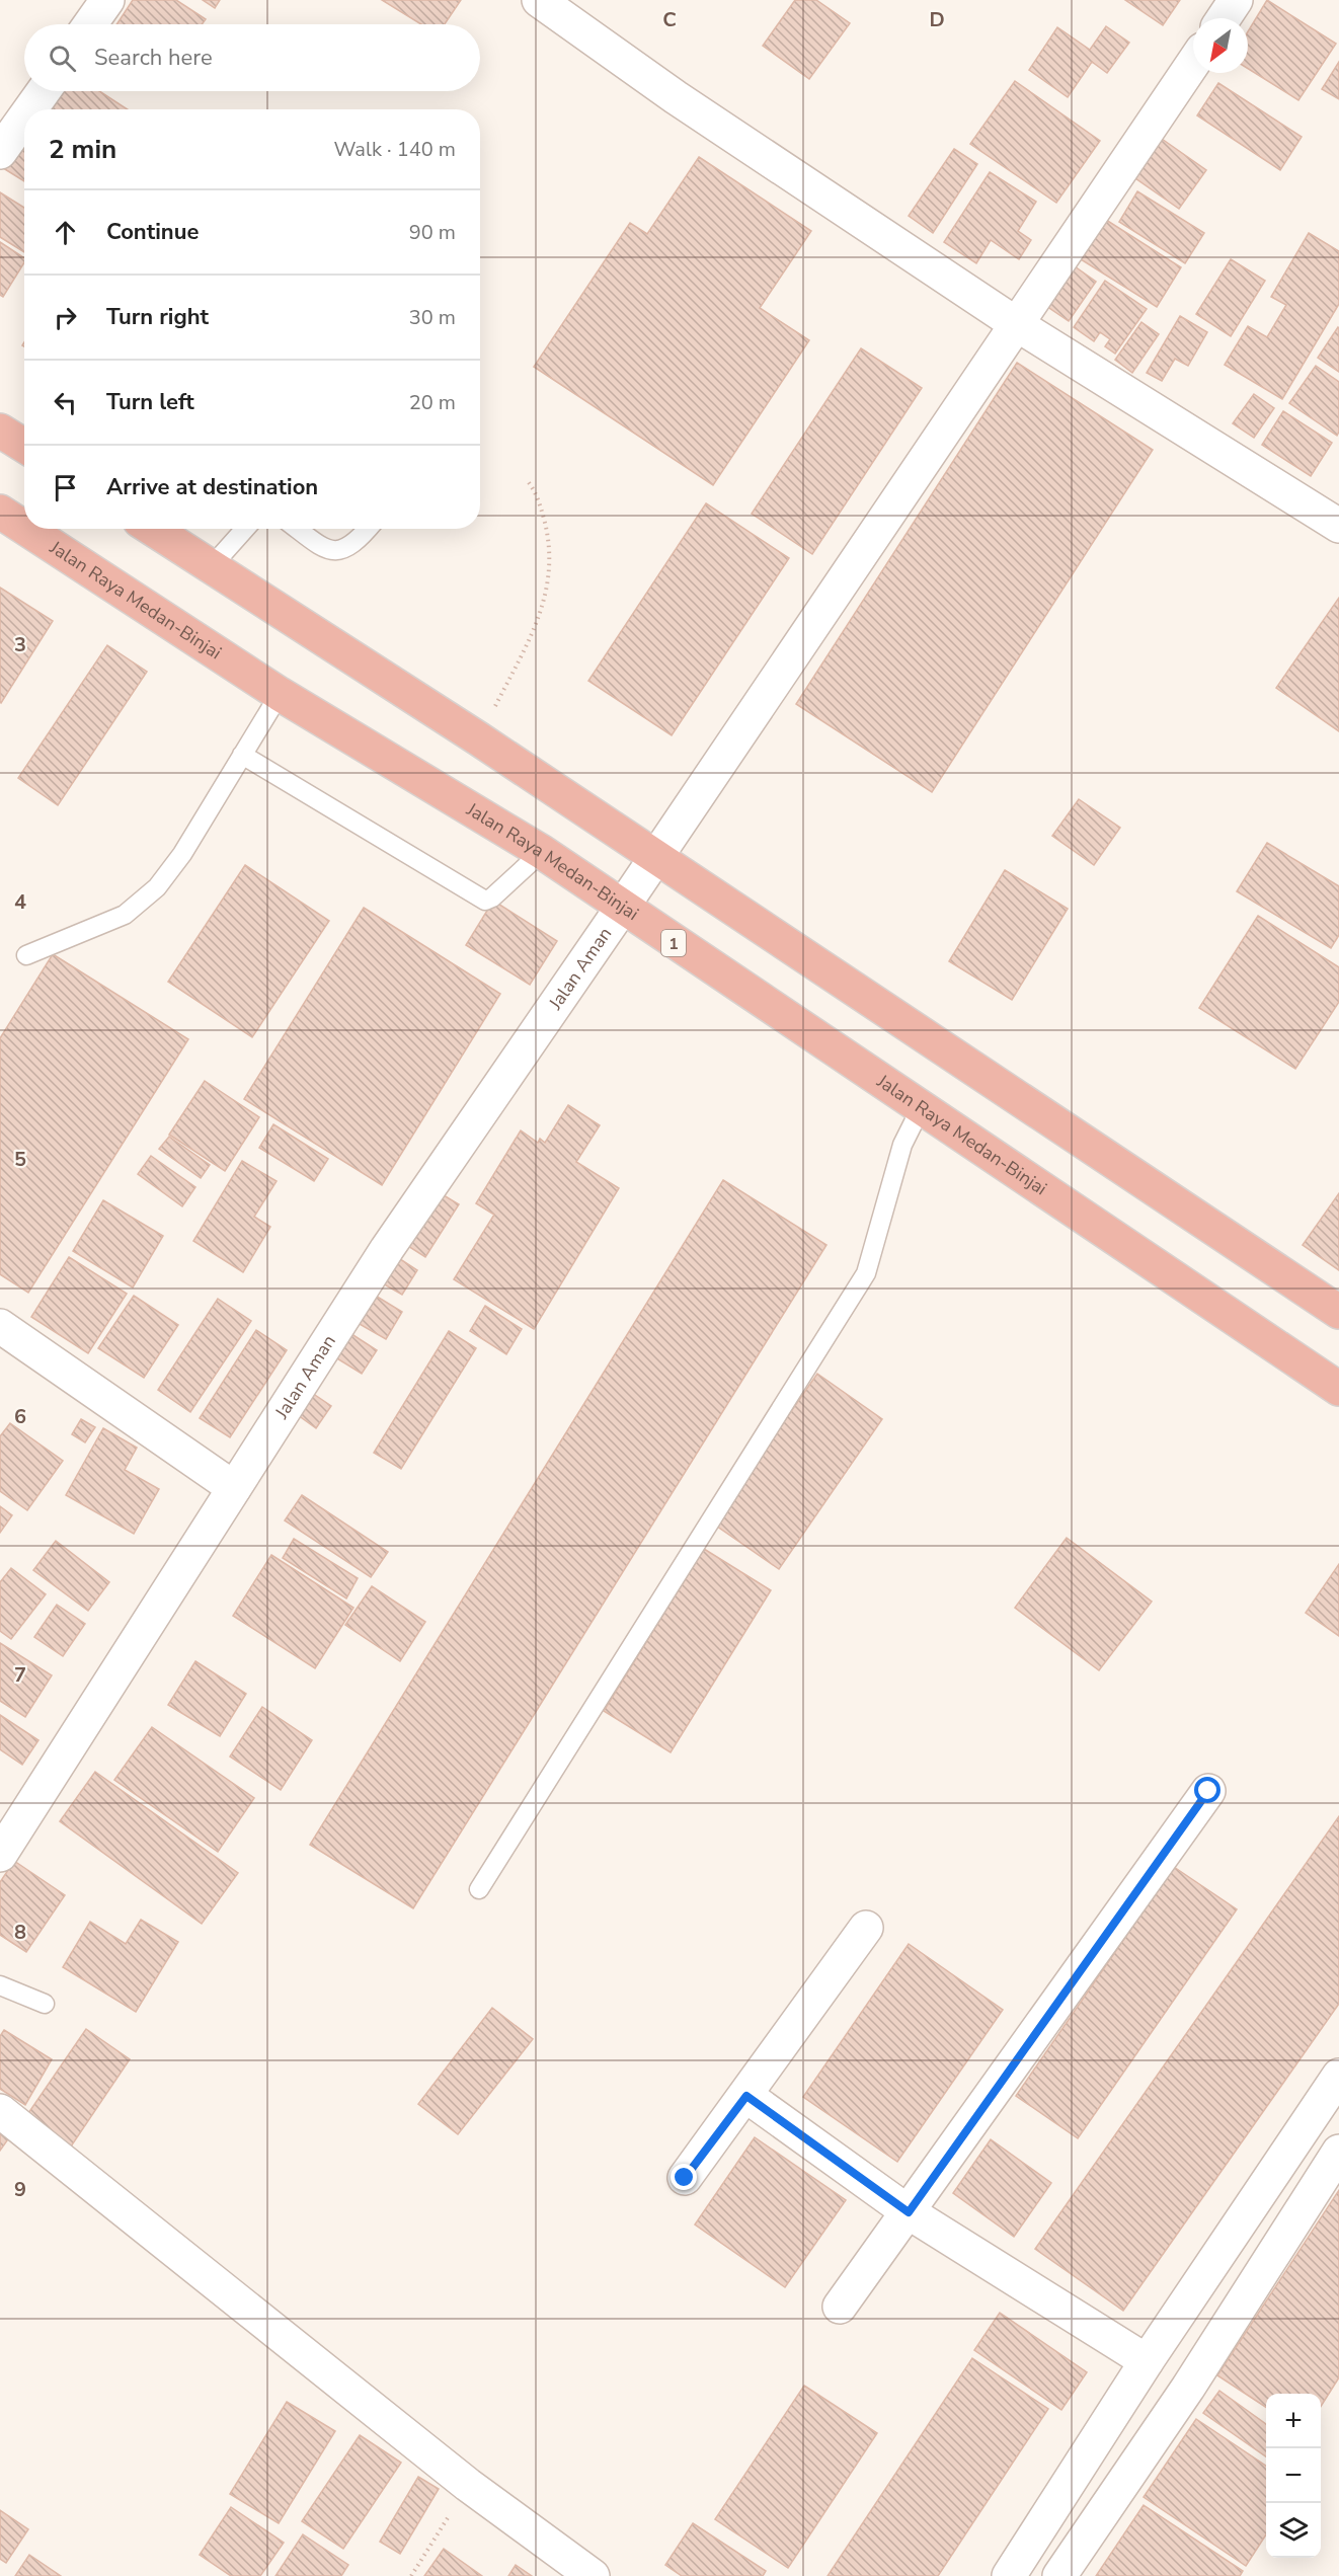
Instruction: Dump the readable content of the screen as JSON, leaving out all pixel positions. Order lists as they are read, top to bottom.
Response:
{
  "streets": {
    "highway": ["Jalan Raya Medan-Binjai", "1"],
    "street": ["Jalan Aman"]
  },
  "crossings": [
    ["Jalan Raya Medan-Binjai", "Jalan Aman"]
  ],
  "north": "bottom left",
  "page": {
    "search": "Search here",
    "heading": ["2 min", "Walk · 140 m"],
    "list": [
      ["Continue", "90 m"],
      ["Turn right", "30 m"],
      ["Turn left", "20 m"],
      "Arrive at destination"
    ],
    "map_buttons": ["+", "−"]
  },
  "grid": {
    "columns": ["C", "D"],
    "rows": [
      "3",
      "4",
      "5",
      "6",
      "7",
      "8",
      "9"
    ]
  }
}
